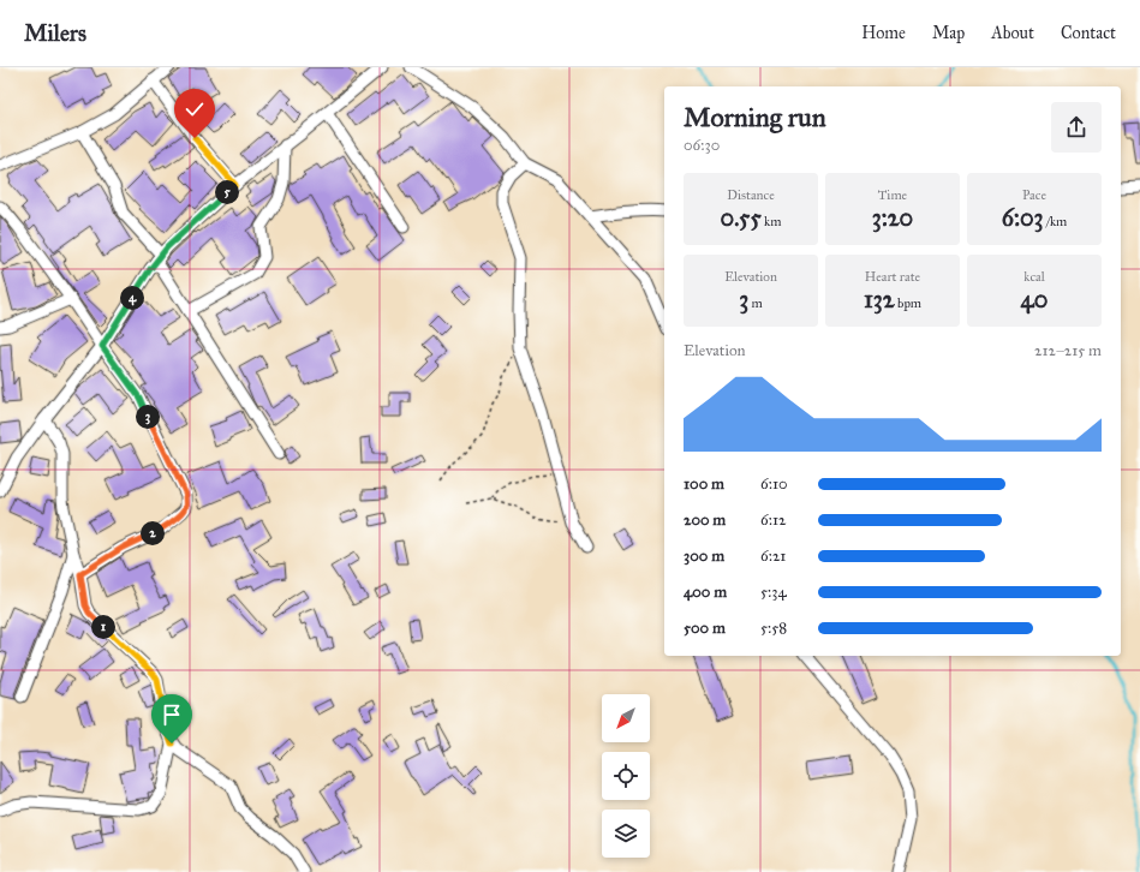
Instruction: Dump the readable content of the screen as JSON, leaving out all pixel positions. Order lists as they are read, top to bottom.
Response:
{
  "north": "bottom left",
  "page": {
    "header": "Milers",
    "nav": [
      "Home",
      "Map",
      "About",
      "Contact"
    ],
    "heading": ["Morning run", "06:30"],
    "stats": [
      ["Distance", "0.55 km"],
      ["Time", "3:20"],
      ["Pace", "6:03 /km"],
      ["Elevation", "3 m"],
      ["Heart rate", "132 bpm"],
      ["kcal", "40"]
    ],
    "pins": [
      "5",
      "4",
      "3",
      "2",
      "1"
    ],
    "chart": ["Elevation", "212–215 m"],
    "list": [
      {
        "name": "100 m",
        "note": "6:10"
      },
      {
        "name": "200 m",
        "note": "6:12"
      },
      {
        "name": "300 m",
        "note": "6:21"
      },
      {
        "name": "400 m",
        "note": "5:34"
      },
      {
        "name": "500 m",
        "note": "5:58"
      }
    ]
  }
}
